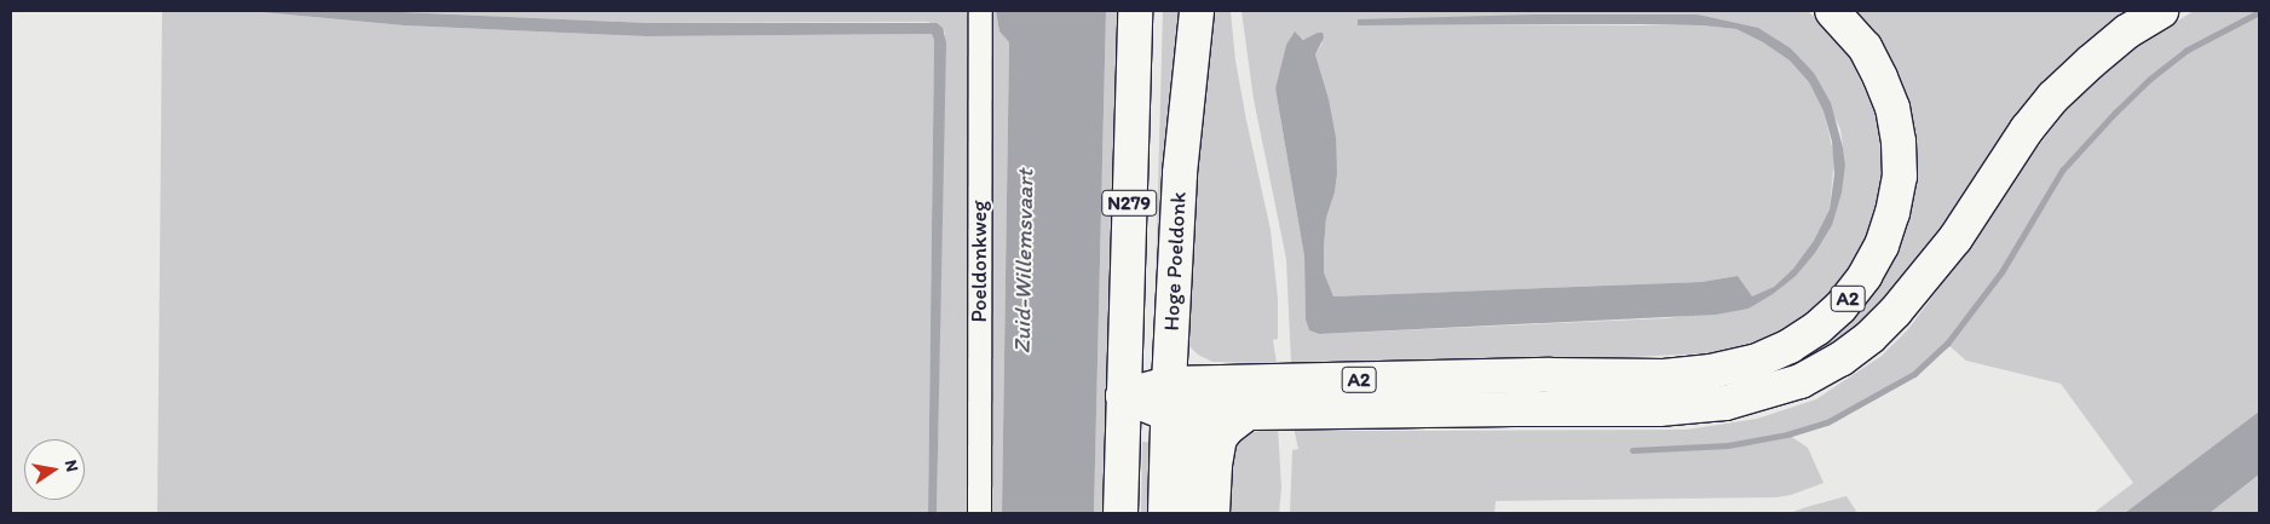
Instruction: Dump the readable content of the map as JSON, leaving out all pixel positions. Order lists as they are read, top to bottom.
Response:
{
  "streets": {
    "highway": ["N279", "Hoge Poeldonk", "A2"],
    "street": ["Poeldonkweg"]
  },
  "crossings": [
    ["N279", "A2"],
    ["Hoge Poeldonk", "A2"]
  ],
  "water": ["Zuid-Willemsvaart"],
  "north": "right"
}
